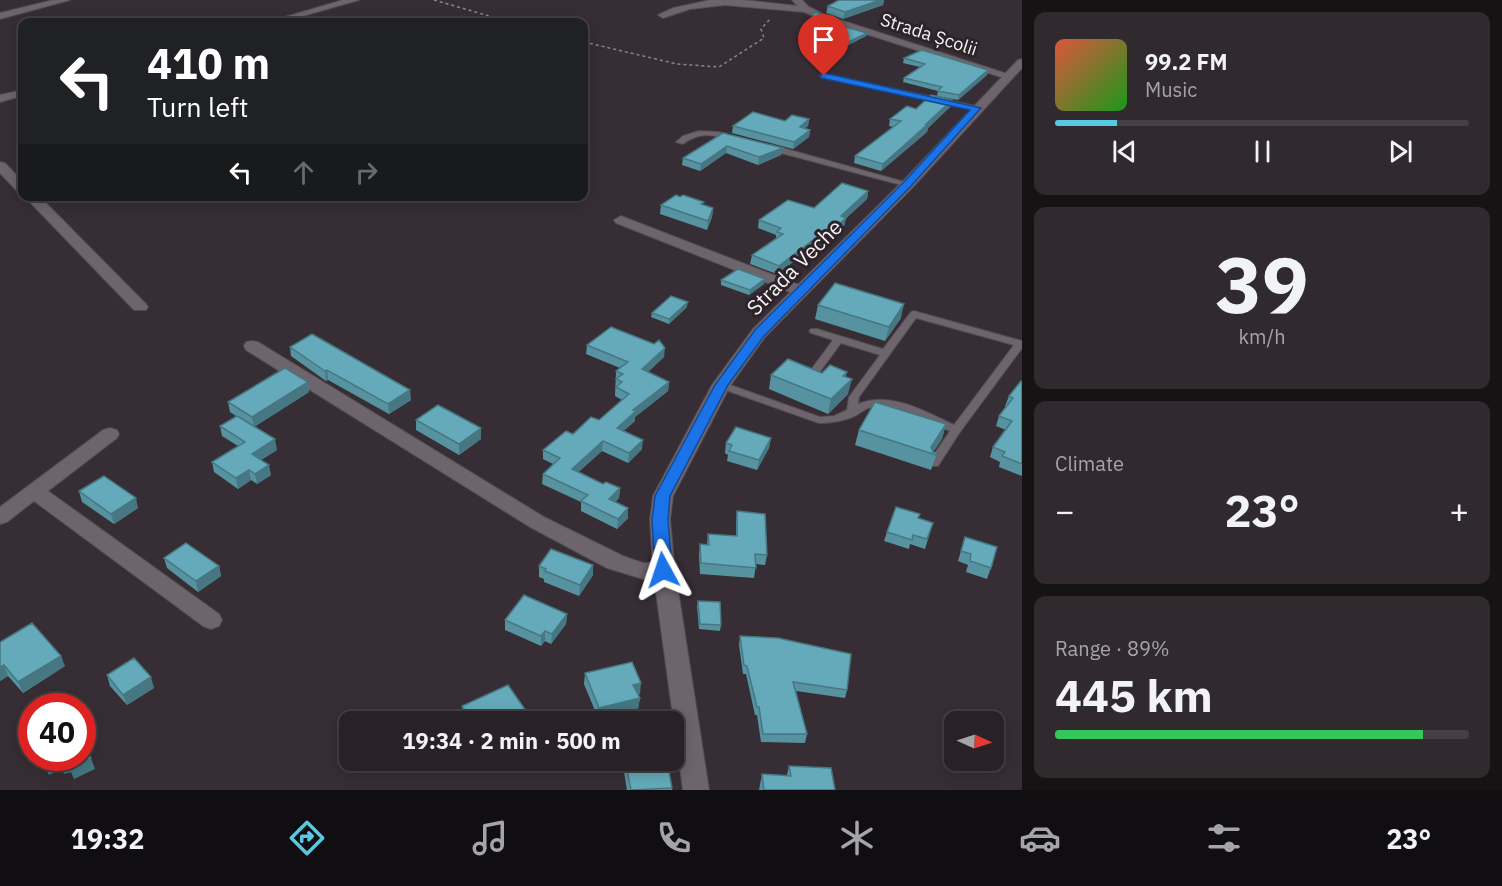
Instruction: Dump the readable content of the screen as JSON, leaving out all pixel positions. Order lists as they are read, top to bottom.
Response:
{
  "streets": {
    "street": ["Strada Școlii", "Strada Veche"]
  },
  "crossings": [
    ["Strada Școlii", "Strada Veche"]
  ],
  "north": "right",
  "page": {
    "turn": ["410 m", "Turn left"],
    "song": ["99.2 FM", "Music"],
    "tile": [
      ["39", "km/h"],
      "Climate",
      ["Range · 89%", "445 km"]
    ],
    "heat": ["−", "23°", "+"],
    "limit": "40",
    "trip": "19:34 · 2 min · 500 m",
    "tabs": ["19:32", "23°"]
  }
}
